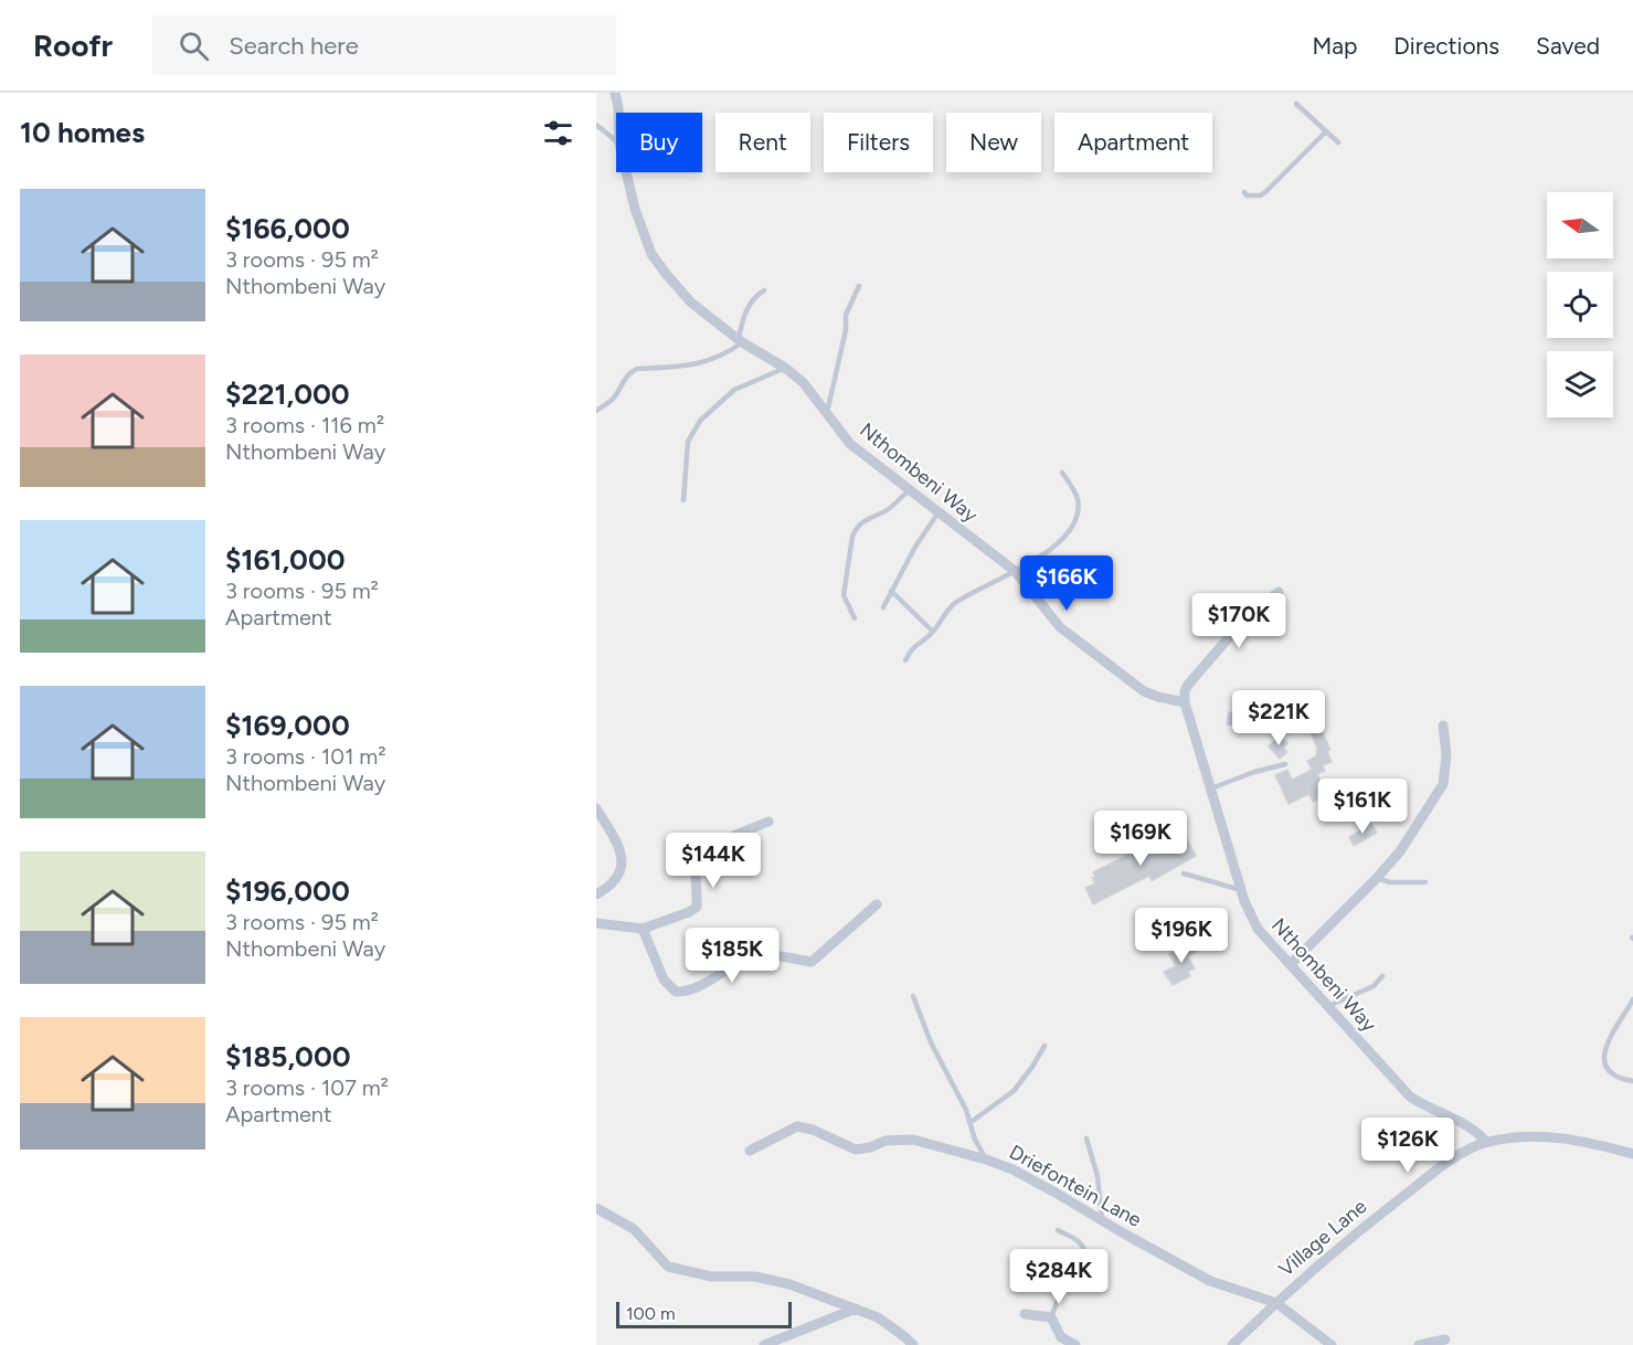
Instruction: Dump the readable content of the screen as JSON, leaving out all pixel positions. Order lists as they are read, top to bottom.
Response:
{
  "streets": {
    "street": ["Nthombeni Way", "Driefontein Lane", "Village Lane"]
  },
  "crossings": [
    ["Nthombeni Way", "Village Lane"],
    ["Driefontein Lane", "Village Lane"]
  ],
  "scale_bar": "100 m",
  "north": "left",
  "page": {
    "header": "Roofr",
    "search": "Search here",
    "nav": ["Map", "Directions", "Saved"],
    "heading": "10 homes",
    "chip": [
      "Buy",
      "Rent",
      "Filters",
      "New",
      "Apartment"
    ],
    "list": [
      {
        "name": "$166,000",
        "note": "3 rooms · 95 m² · Nthombeni Way"
      },
      {
        "name": "$221,000",
        "note": "3 rooms · 116 m² · Nthombeni Way"
      },
      {
        "name": "$161,000",
        "note": "3 rooms · 95 m² · Apartment"
      },
      {
        "name": "$169,000",
        "note": "3 rooms · 101 m² · Nthombeni Way"
      },
      {
        "name": "$196,000",
        "note": "3 rooms · 95 m² · Nthombeni Way"
      },
      {
        "name": "$185,000",
        "note": "3 rooms · 107 m² · Apartment"
      }
    ],
    "price": [
      "$166K",
      "$170K",
      "$221K",
      "$161K",
      "$169K",
      "$144K",
      "$196K",
      "$185K",
      "$126K",
      "$284K"
    ],
    "scale": "100 m"
  }
}
